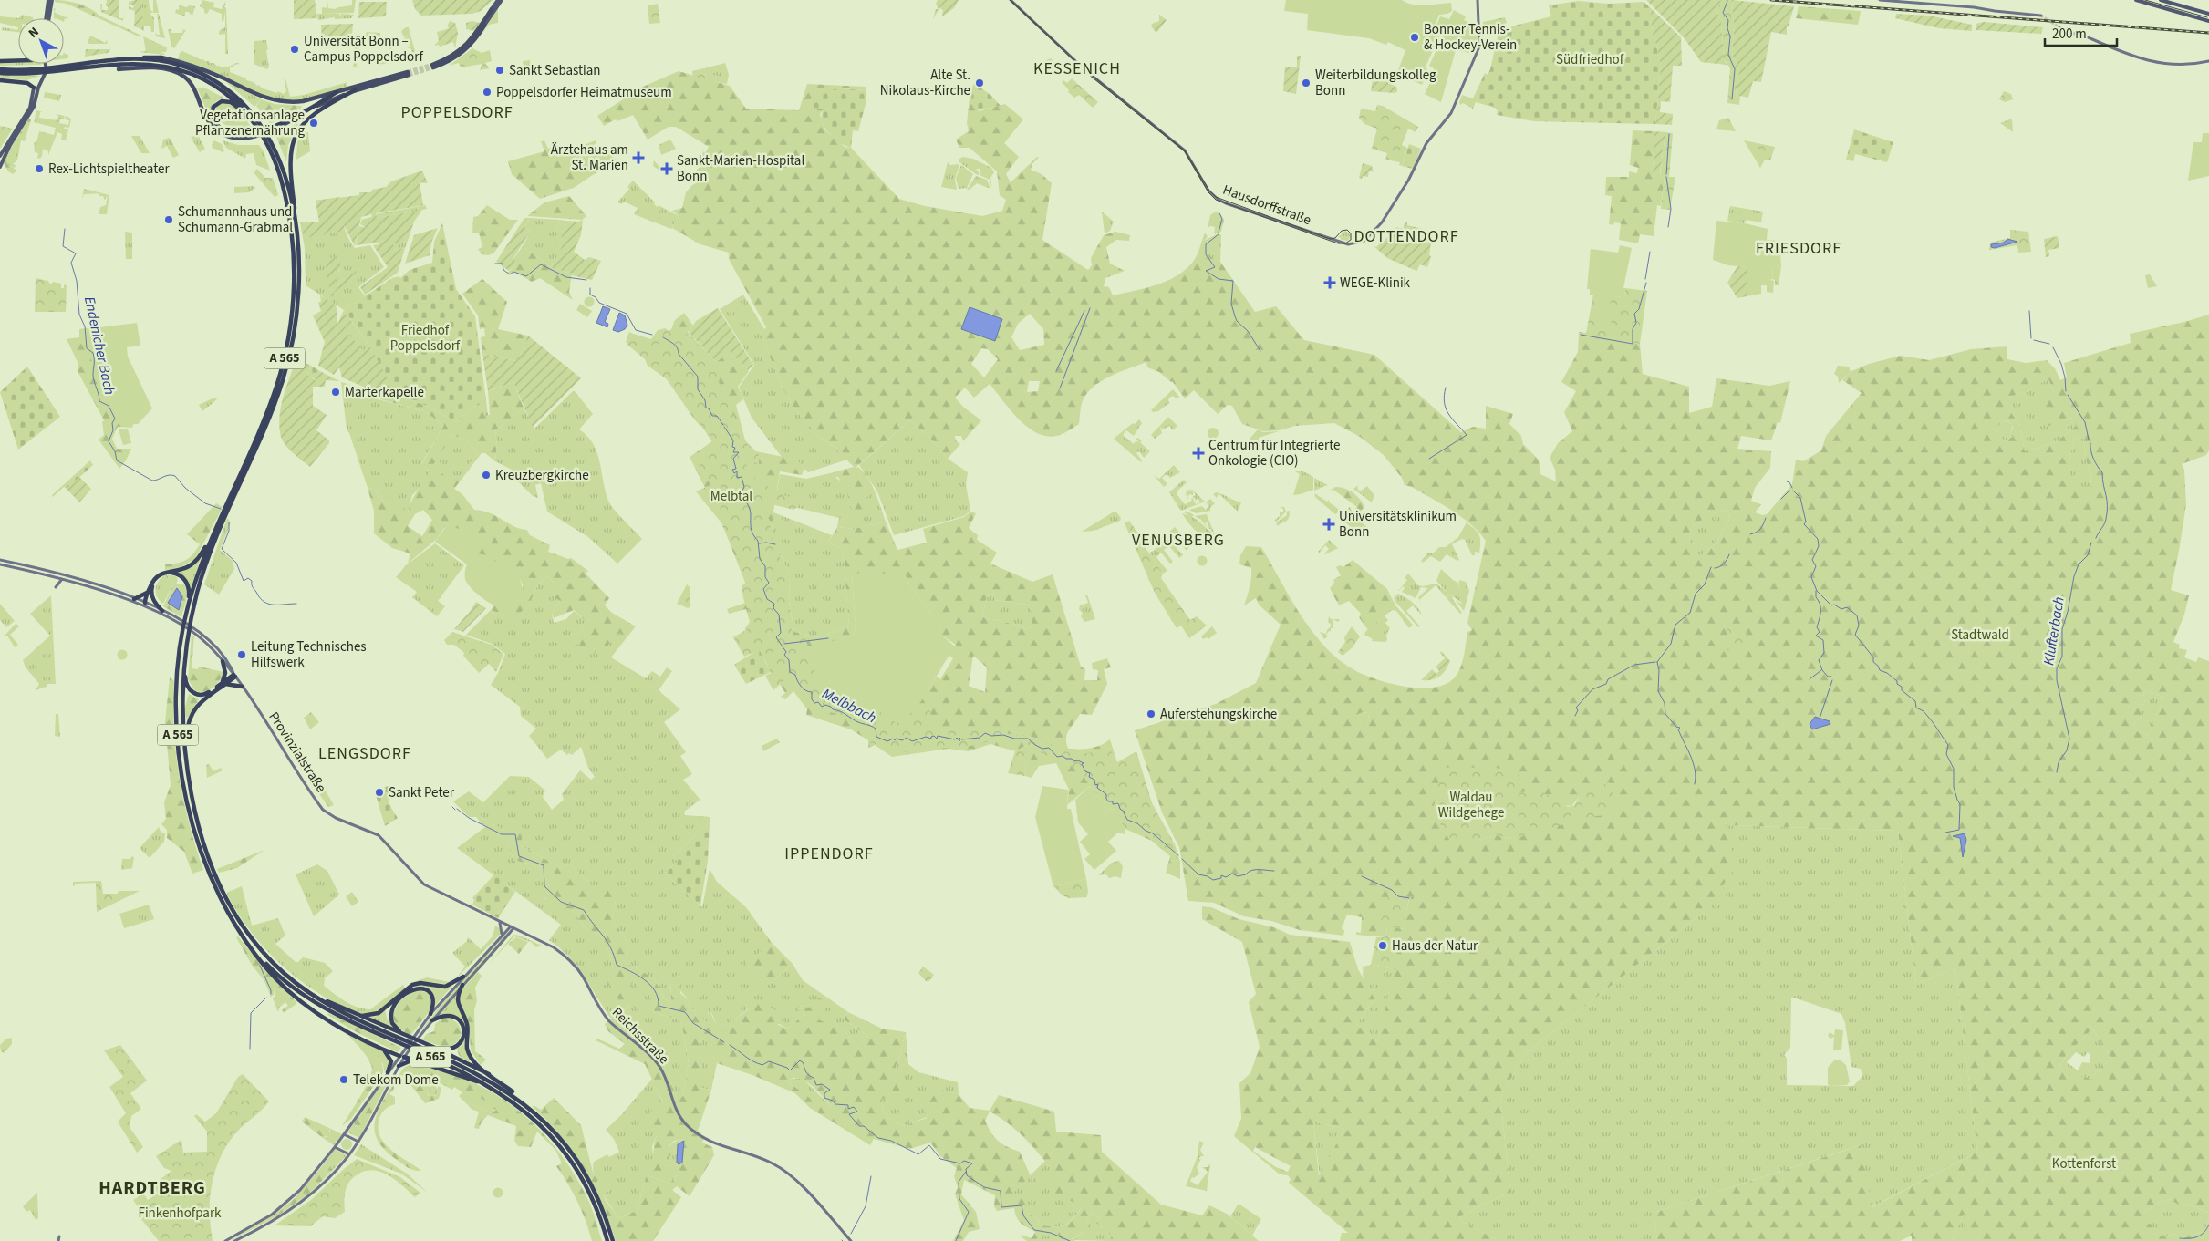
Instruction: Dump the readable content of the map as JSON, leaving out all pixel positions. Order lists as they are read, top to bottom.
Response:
{
  "streets": {
    "highway": ["A 565"],
    "main road": ["Hausdorffstraße", "Provinzialstraße", "Reichsstraße"]
  },
  "crossings": [
    ["Provinzialstraße", "Reichsstraße"]
  ],
  "districts": [
    "KESSENICH",
    "POPPELSDORF",
    "DOTTENDORF",
    "FRIESDORF",
    "VENUSBERG",
    "LENGSDORF",
    "IPPENDORF",
    "HARDTBERG"
  ],
  "water": ["Endenicher Bach", "Klufterbach", "Melbbach"],
  "parks": [
    "Südfriedhof",
    "Friedhof Poppelsdorf",
    "Melbtal",
    "Stadtwald",
    "Waldau Wildgehege",
    "Kottenforst",
    "Finkenhofpark"
  ],
  "places": {
    "other": [
      "Bonner Tennis- & Hockey-Verein",
      "Universität Bonn – Campus Poppelsdorf",
      "Sankt Sebastian",
      "Alte St. Nikolaus-Kirche",
      "Weiterbildungskolleg Bonn",
      "Poppelsdorfer Heimatmuseum",
      "Vegetationsanlage Pflanzenernährung",
      "Rex-Lichtspieltheater",
      "Schumannhaus und Schumann-Grabmal",
      "Marterkapelle",
      "Kreuzbergkirche",
      "Leitung Technisches Hilfswerk",
      "Auferstehungskirche",
      "Sankt Peter",
      "Haus der Natur",
      "Telekom Dome"
    ],
    "health": [
      "Ärztehaus am St. Marien",
      "Sankt-Marien-Hospital Bonn",
      "WEGE-Klinik",
      "Centrum für Integrierte Onkologie (CIO)",
      "Universitätsklinikum Bonn"
    ]
  },
  "scale_bar": "200 m",
  "north": "top left"
}
